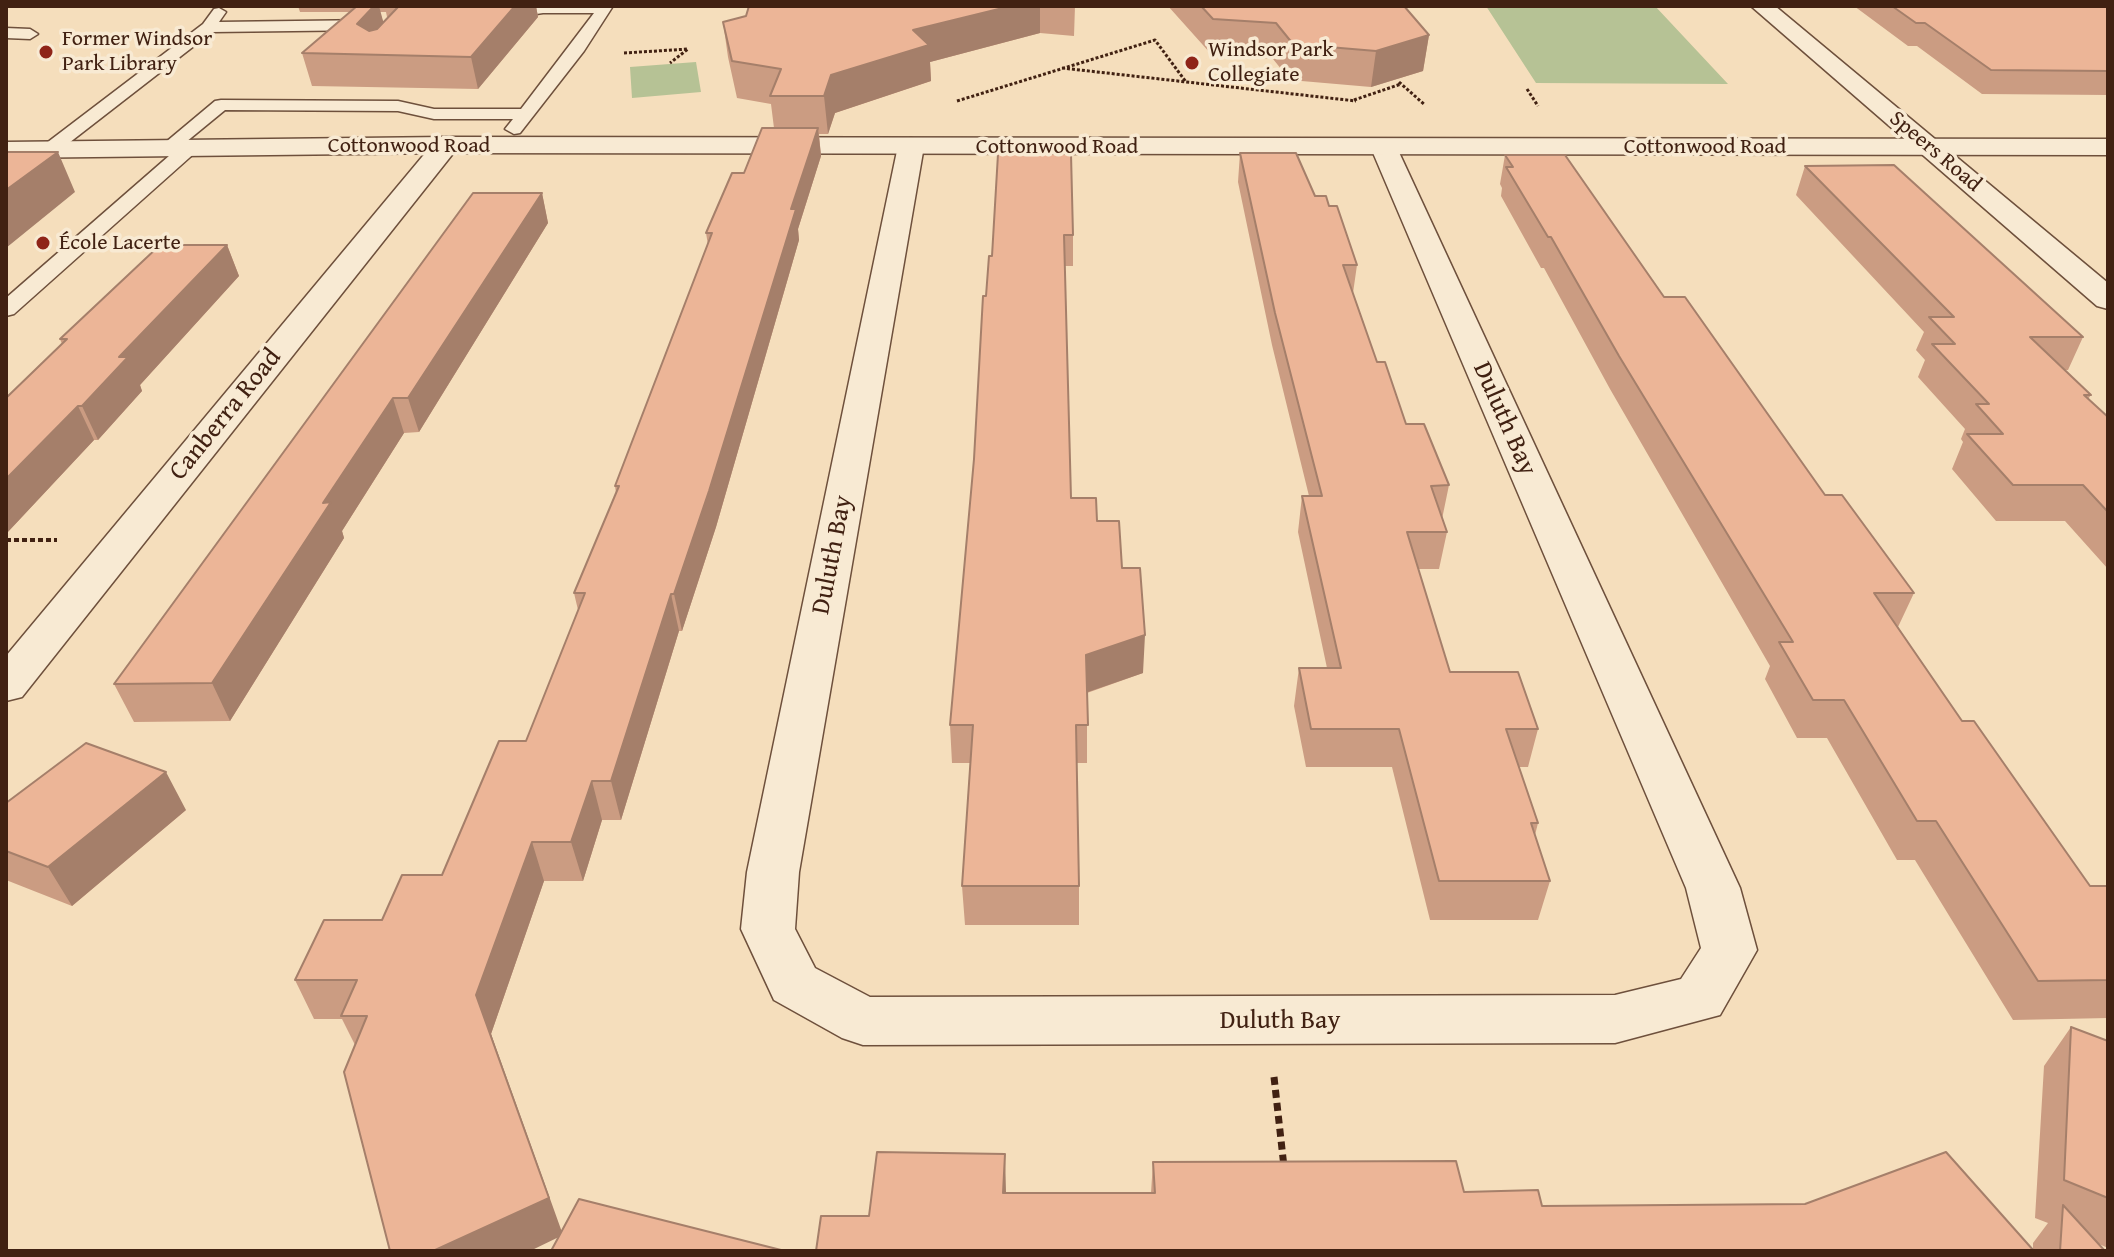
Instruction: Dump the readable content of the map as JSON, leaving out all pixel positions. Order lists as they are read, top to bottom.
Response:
{
  "streets": {
    "street": [
      "Cottonwood Road",
      "Speers Road",
      "Canberra Road",
      "Duluth Bay"
    ]
  },
  "crossings": [
    ["Cottonwood Road", "Speers Road"],
    ["Cottonwood Road", "Canberra Road"],
    ["Cottonwood Road", "Duluth Bay"]
  ],
  "places": ["Former Windsor Park Library", "Windsor Park Collegiate", "École Lacerte"]
}
